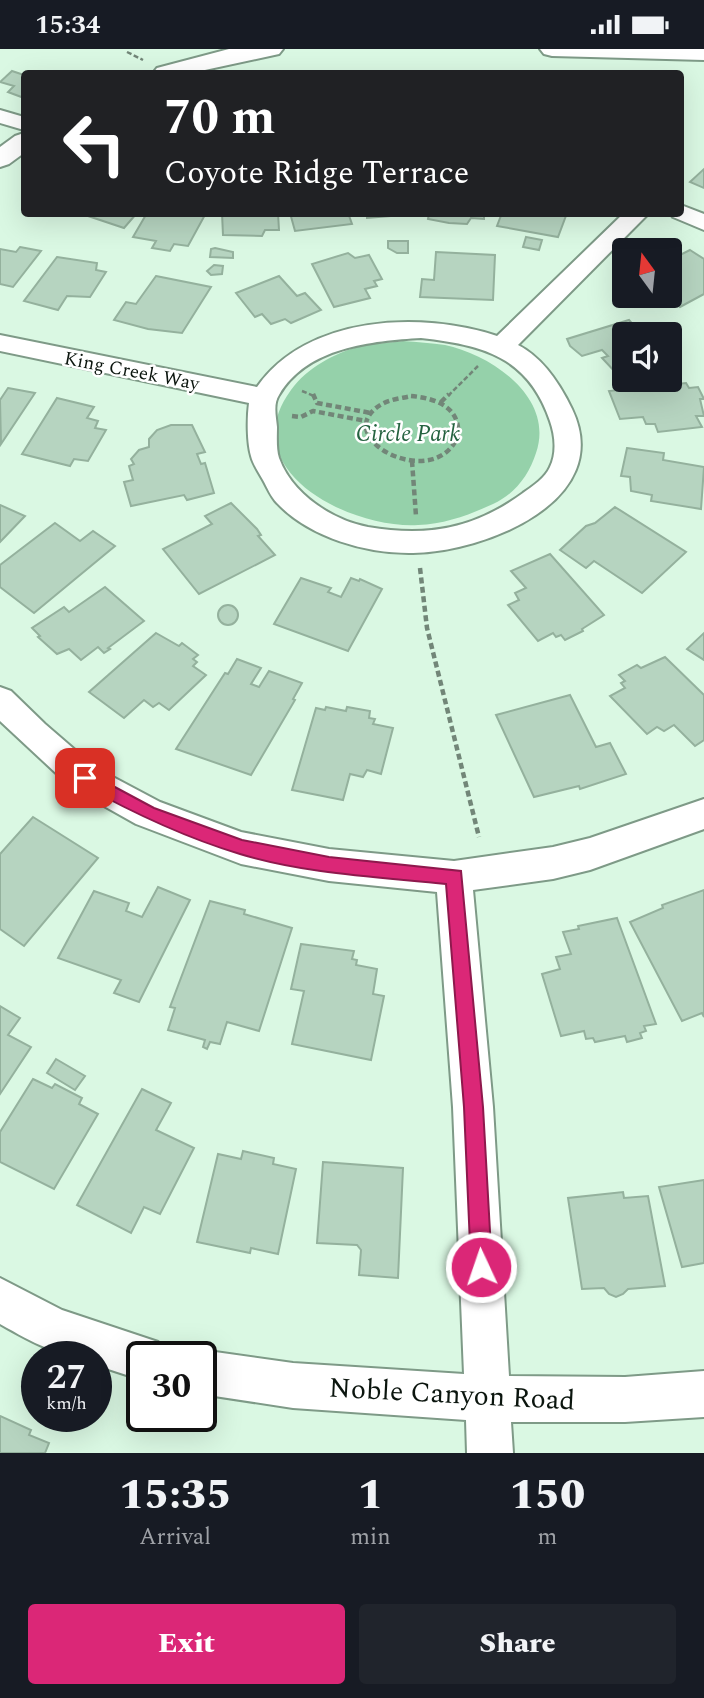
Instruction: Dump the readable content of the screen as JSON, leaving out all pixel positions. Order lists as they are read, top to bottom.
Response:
{
  "streets": {
    "street": ["King Creek Way", "Noble Canyon Road"]
  },
  "parks": ["Circle Park"],
  "north": "top",
  "page": {
    "status": "15:34",
    "turn": ["70 m", "Coyote Ridge Terrace"],
    "speed": "27 km/h",
    "limit": "30",
    "eta": [
      "15:35",
      "Arrival",
      "1",
      "min",
      "150",
      "m"
    ],
    "buttons": ["Exit", "Share"]
  }
}
